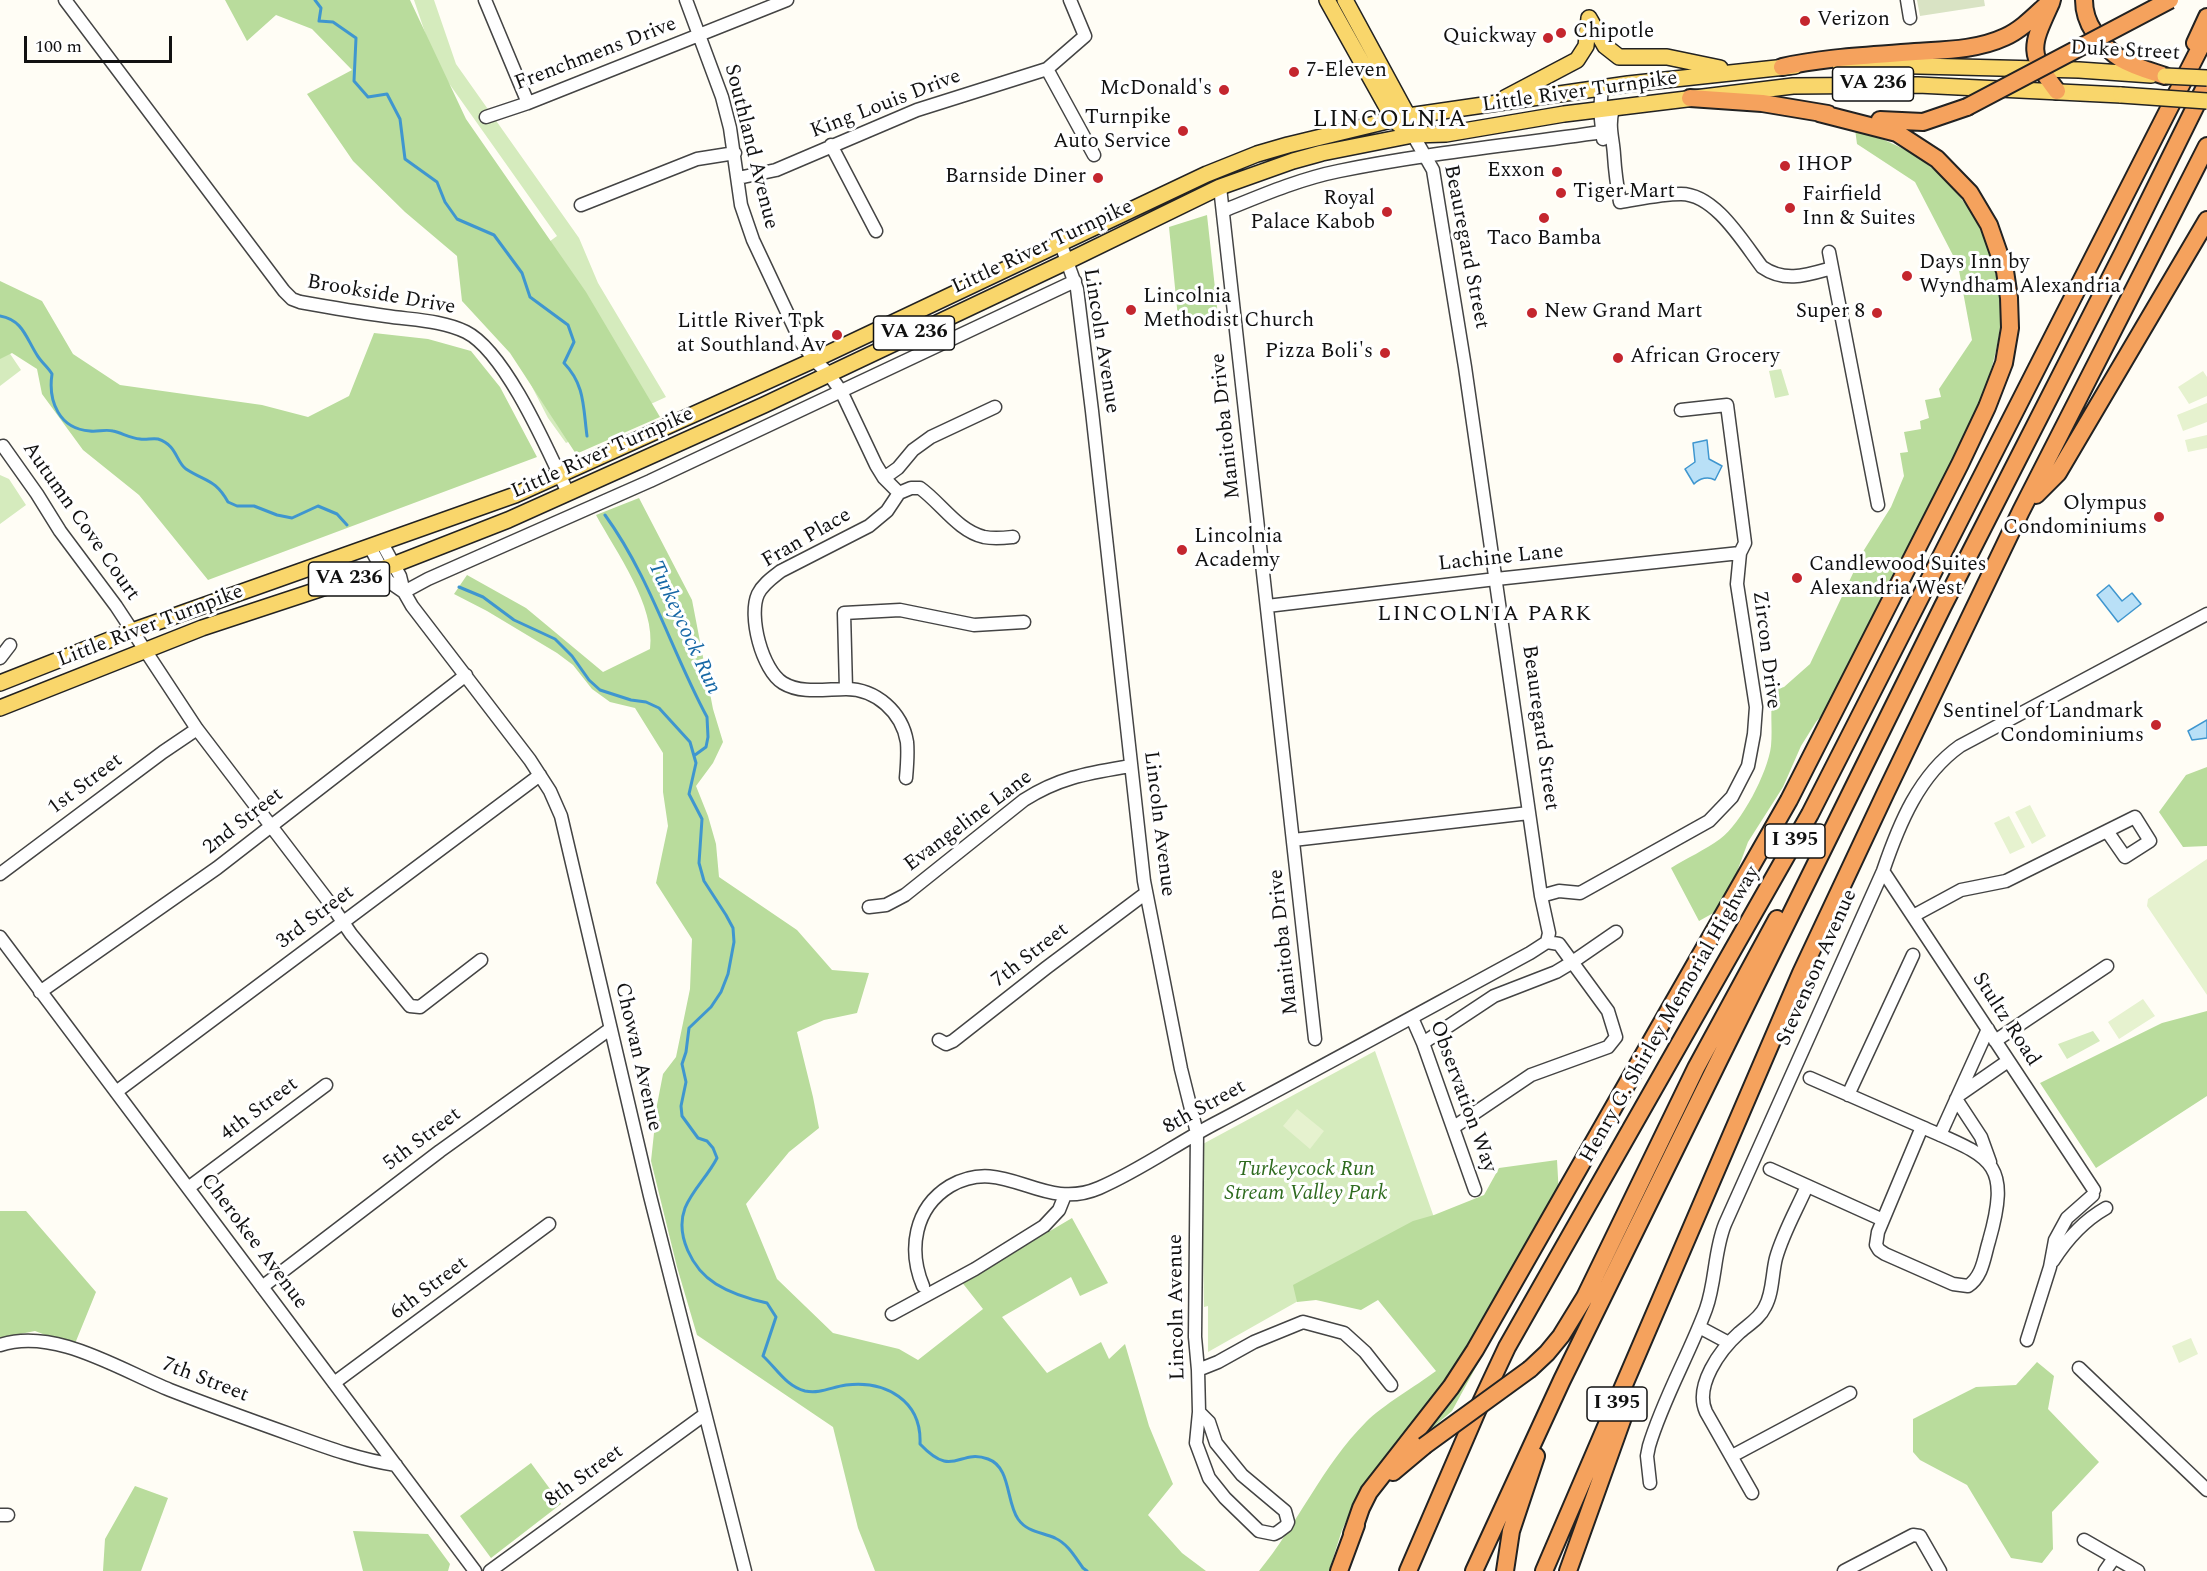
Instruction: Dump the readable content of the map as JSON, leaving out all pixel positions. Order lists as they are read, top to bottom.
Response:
{
  "streets": {
    "highway": ["I 395", "Henry G. Shirley Memorial Highway"],
    "main road": [
      "Duke Street",
      "VA 236",
      "Little River Turnpike",
      "Beauregard Street"
    ],
    "street": [
      "Frenchmens Drive",
      "King Louis Drive",
      "Southland Avenue",
      "Brookside Drive",
      "Lincoln Avenue",
      "Manitoba Drive",
      "Autumn Cove Court",
      "Fran Place",
      "Lachine Lane",
      "Zircon Drive",
      "1st Street",
      "2nd Street",
      "Evangeline Lane",
      "3rd Street",
      "7th Street",
      "Stevenson Avenue",
      "Stultz Road",
      "Chowan Avenue",
      "Observation Way",
      "8th Street",
      "4th Street",
      "5th Street",
      "Cherokee Avenue",
      "6th Street"
    ]
  },
  "crossings": [
    ["Duke Street", "Little River Turnpike"],
    ["Frenchmens Drive", "Southland Avenue"],
    ["Little River Turnpike", "Southland Avenue"],
    ["Little River Turnpike", "Beauregard Street"],
    ["Little River Turnpike", "Brookside Drive"],
    ["Little River Turnpike", "Lincoln Avenue"],
    ["Little River Turnpike", "Manitoba Drive"],
    ["Little River Turnpike", "Autumn Cove Court"],
    ["Little River Turnpike", "Chowan Avenue"],
    ["King Louis Drive", "Southland Avenue"],
    ["Southland Avenue", "Fran Place"],
    ["Beauregard Street", "Manitoba Drive"],
    ["Beauregard Street", "Lachine Lane"],
    ["Beauregard Street", "Zircon Drive"],
    ["Beauregard Street", "8th Street"],
    ["Lincoln Avenue", "Evangeline Lane"],
    ["Lincoln Avenue", "7th Street"],
    ["Lincoln Avenue", "8th Street"],
    ["Manitoba Drive", "Lachine Lane"],
    ["Autumn Cove Court", "1st Street"],
    ["Autumn Cove Court", "2nd Street"],
    ["Autumn Cove Court", "3rd Street"],
    ["Lachine Lane", "Zircon Drive"],
    ["2nd Street", "Chowan Avenue"],
    ["2nd Street", "Cherokee Avenue"],
    ["3rd Street", "Chowan Avenue"],
    ["3rd Street", "Cherokee Avenue"],
    ["7th Street", "Cherokee Avenue"],
    ["Stevenson Avenue", "Stultz Road"],
    ["Chowan Avenue", "8th Street"],
    ["Chowan Avenue", "5th Street"],
    ["Observation Way", "8th Street"],
    ["4th Street", "Cherokee Avenue"],
    ["5th Street", "Cherokee Avenue"],
    ["Cherokee Avenue", "6th Street"]
  ],
  "districts": ["LINCOLNIA", "LINCOLNIA PARK"],
  "water": ["Turkeycock Run"],
  "parks": ["Turkeycock Run Stream Valley Park"],
  "places": [
    "Verizon",
    "Chipotle",
    "Quickway",
    "7-Eleven",
    "McDonald's",
    "Turnpike Auto Service",
    "IHOP",
    "Exxon",
    "Barnside Diner",
    "Tiger Mart",
    "Fairfield Inn & Suites",
    "Royal Palace Kabob",
    "Taco Bamba",
    "Days Inn by Wyndham Alexandria",
    "Lincolnia Methodist Church",
    "New Grand Mart",
    "Super 8",
    "Little River Tpk at Southland Av",
    "Pizza Boli's",
    "African Grocery",
    "Olympus Condominiums",
    "Lincolnia Academy",
    "Candlewood Suites Alexandria West",
    "Sentinel of Landmark Condominiums"
  ],
  "scale_bar": "100 m"
}
